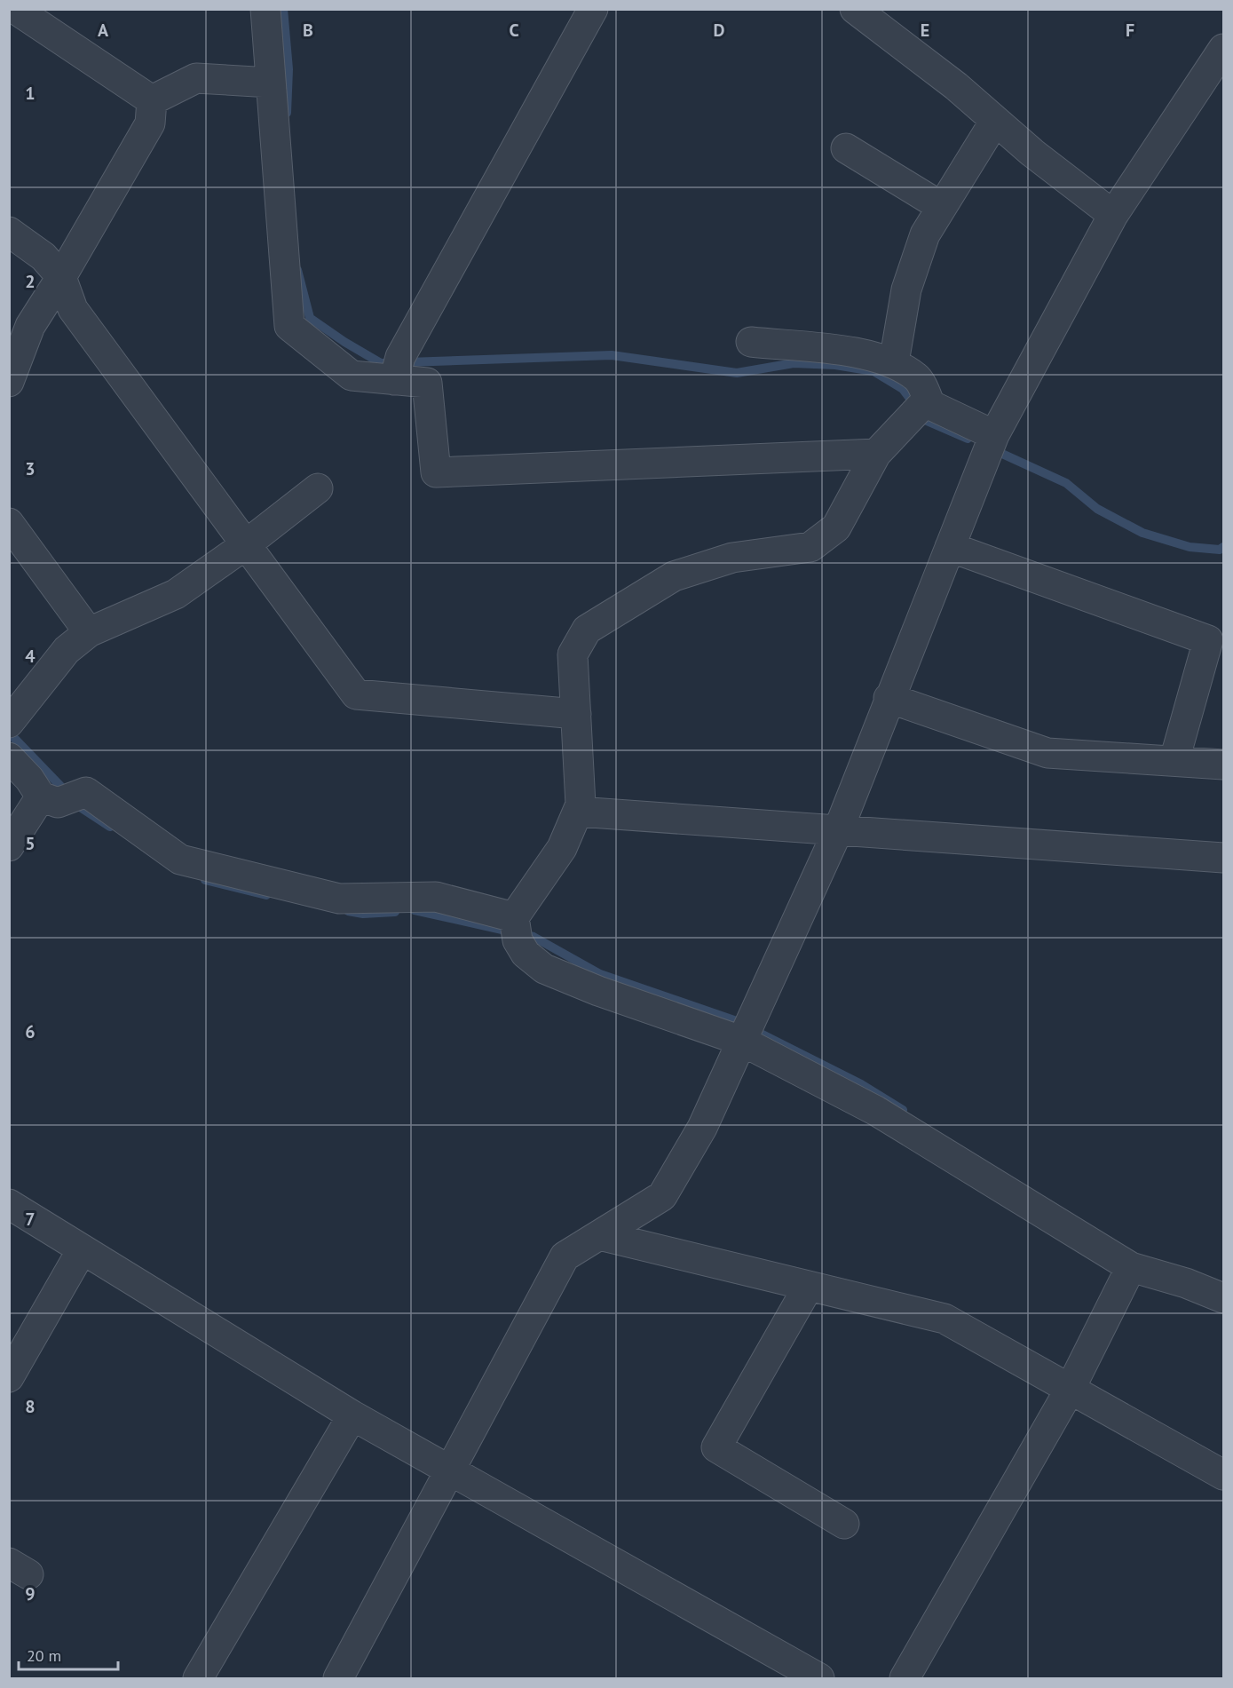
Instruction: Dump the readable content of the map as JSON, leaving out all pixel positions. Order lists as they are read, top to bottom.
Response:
{
  "scale_bar": "20 m",
  "grid": {
    "columns": [
      "A",
      "B",
      "C",
      "D",
      "E",
      "F"
    ],
    "rows": [
      "1",
      "2",
      "3",
      "4",
      "5",
      "6",
      "7",
      "8",
      "9"
    ]
  }
}
